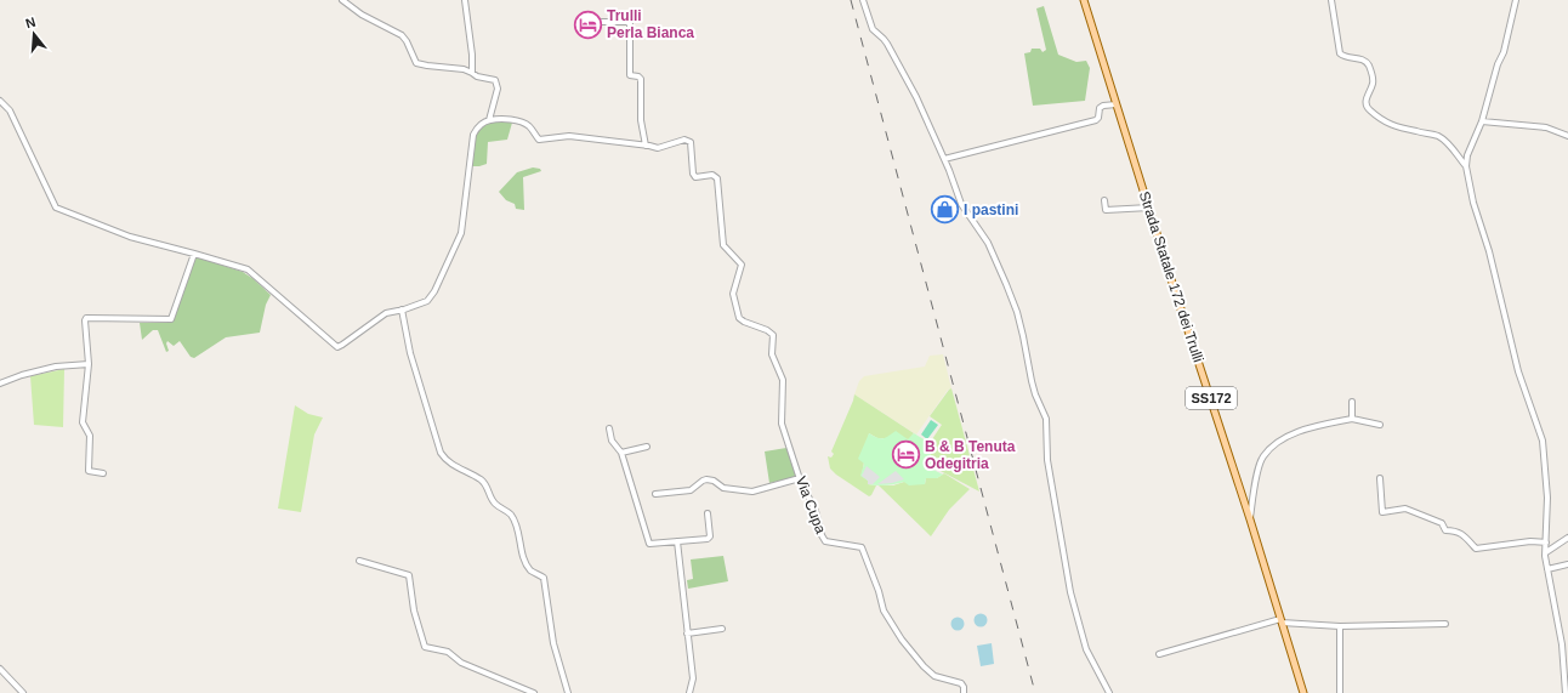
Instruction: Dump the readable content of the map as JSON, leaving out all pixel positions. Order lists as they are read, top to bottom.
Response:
{
  "streets": {
    "main road": ["Strada Statale 172 dei Trulli", "SS172"],
    "street": ["Via Cupa"]
  },
  "places": {
    "hotel": ["Trulli Perla Bianca", "B & B Tenuta Odegitria"],
    "shop": ["I pastini"]
  },
  "north": "top"
}
